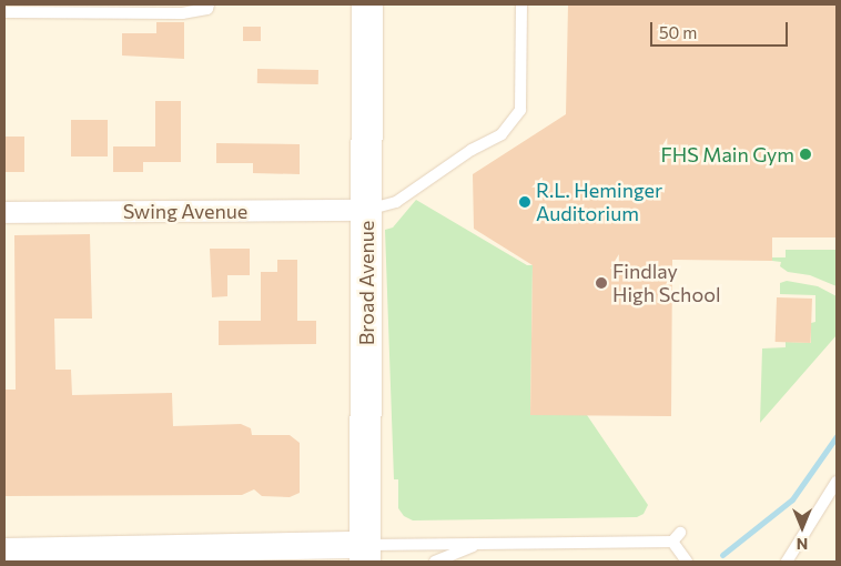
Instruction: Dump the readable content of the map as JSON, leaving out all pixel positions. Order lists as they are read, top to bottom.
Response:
{
  "streets": {
    "main road": ["Broad Avenue"],
    "street": ["Swing Avenue"]
  },
  "crossings": [
    ["Swing Avenue", "Broad Avenue"]
  ],
  "places": ["FHS Main Gym", "R.L. Heminger Auditorium", "Findlay High School"],
  "scale_bar": "50 m",
  "north": "bottom"
}
